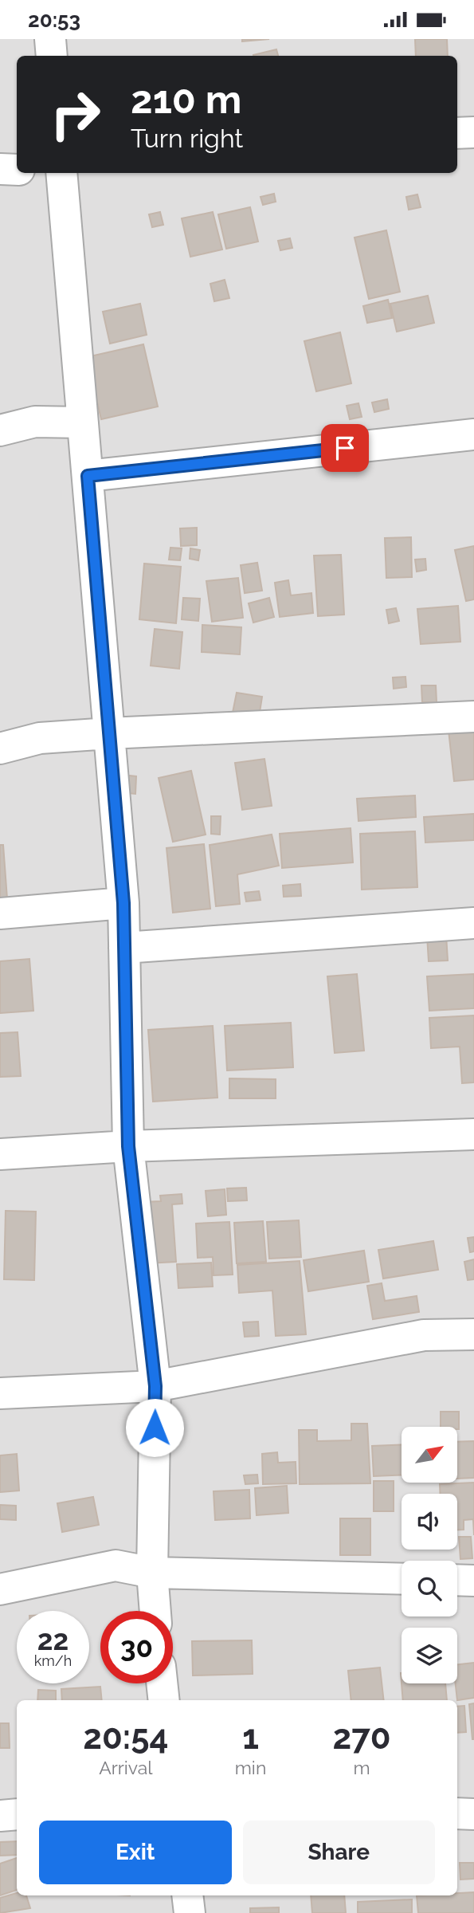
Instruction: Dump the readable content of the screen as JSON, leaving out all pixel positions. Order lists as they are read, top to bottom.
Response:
{
  "north": "top right",
  "page": {
    "status": "20:53",
    "turn": ["210 m", "Turn right"],
    "speed": "22 km/h",
    "limit": "30",
    "eta": [
      "20:54",
      "Arrival",
      "1",
      "min",
      "270",
      "m"
    ],
    "buttons": ["Exit", "Share"]
  }
}
